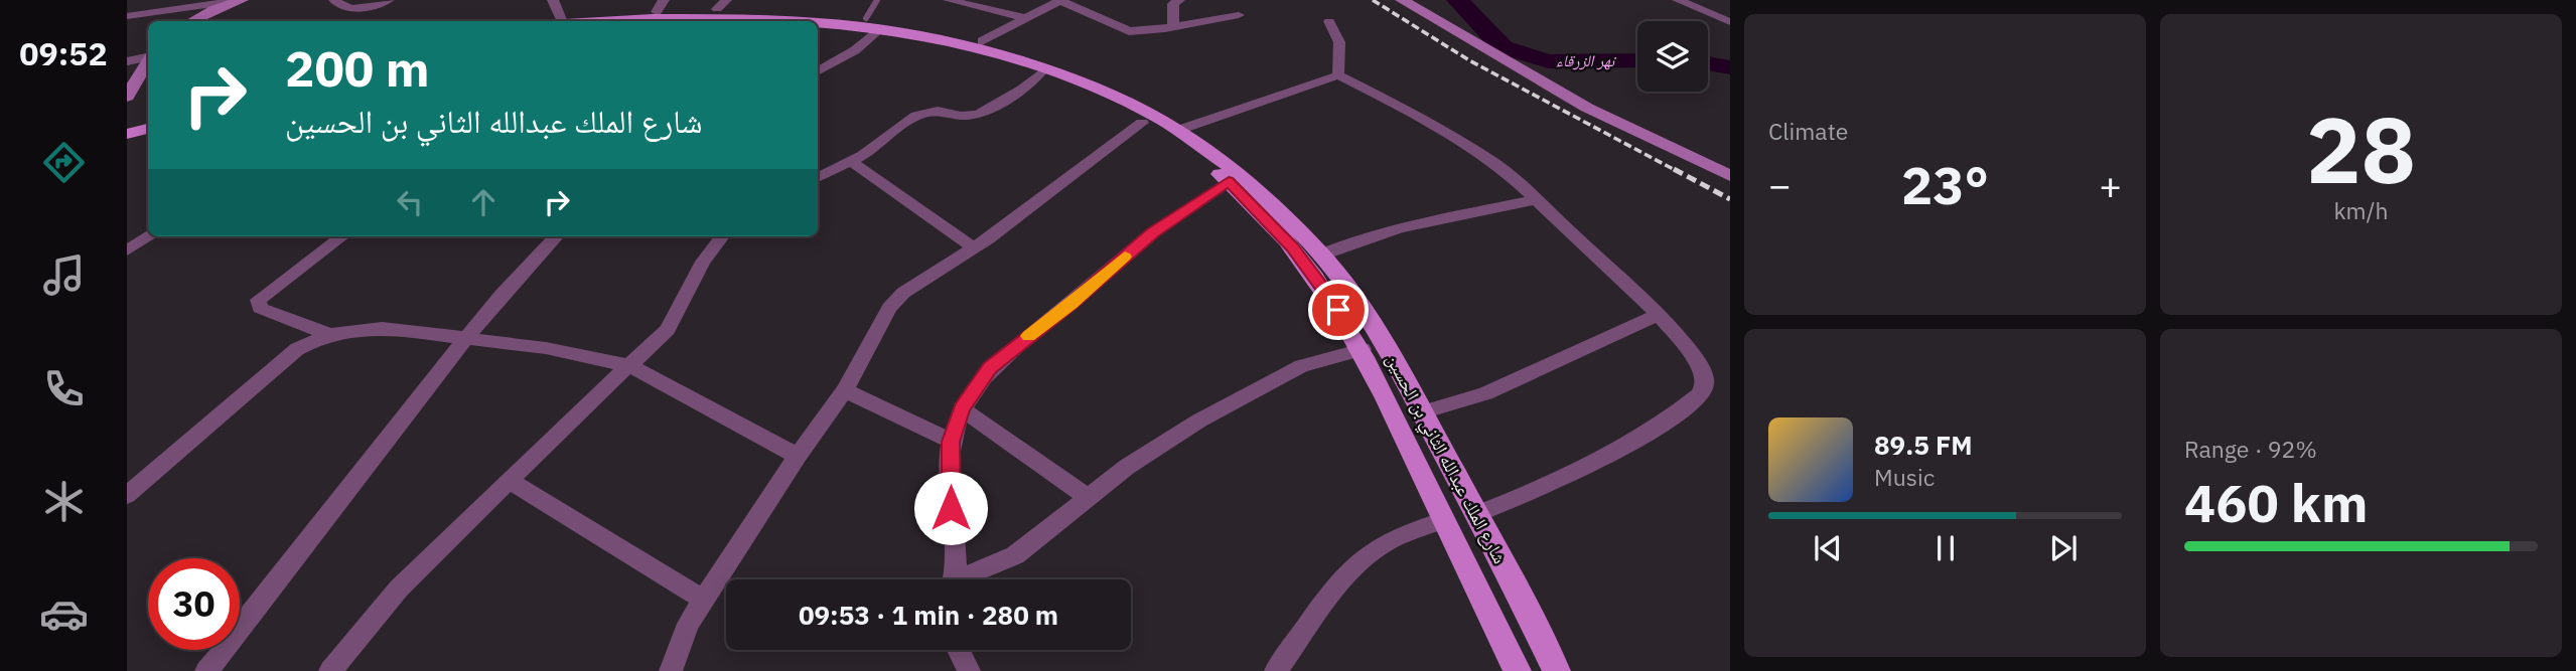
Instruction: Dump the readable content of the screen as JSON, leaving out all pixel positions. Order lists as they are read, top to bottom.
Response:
{
  "streets": {
    "main road": ["شارع الملك عبدالله الثاني بن الحسين"]
  },
  "water": ["نهر الزرقاء"],
  "page": {
    "tabs": "09:52",
    "tile": [
      "Climate",
      ["28", "km/h"],
      ["Range · 92%", "460 km"]
    ],
    "turn": ["200 m", "شارع الملك عبدالله الثاني بن الحسين"],
    "heat": ["−", "23°", "+"],
    "song": ["89.5 FM", "Music"],
    "limit": "30",
    "trip": "09:53 · 1 min · 280 m"
  }
}
